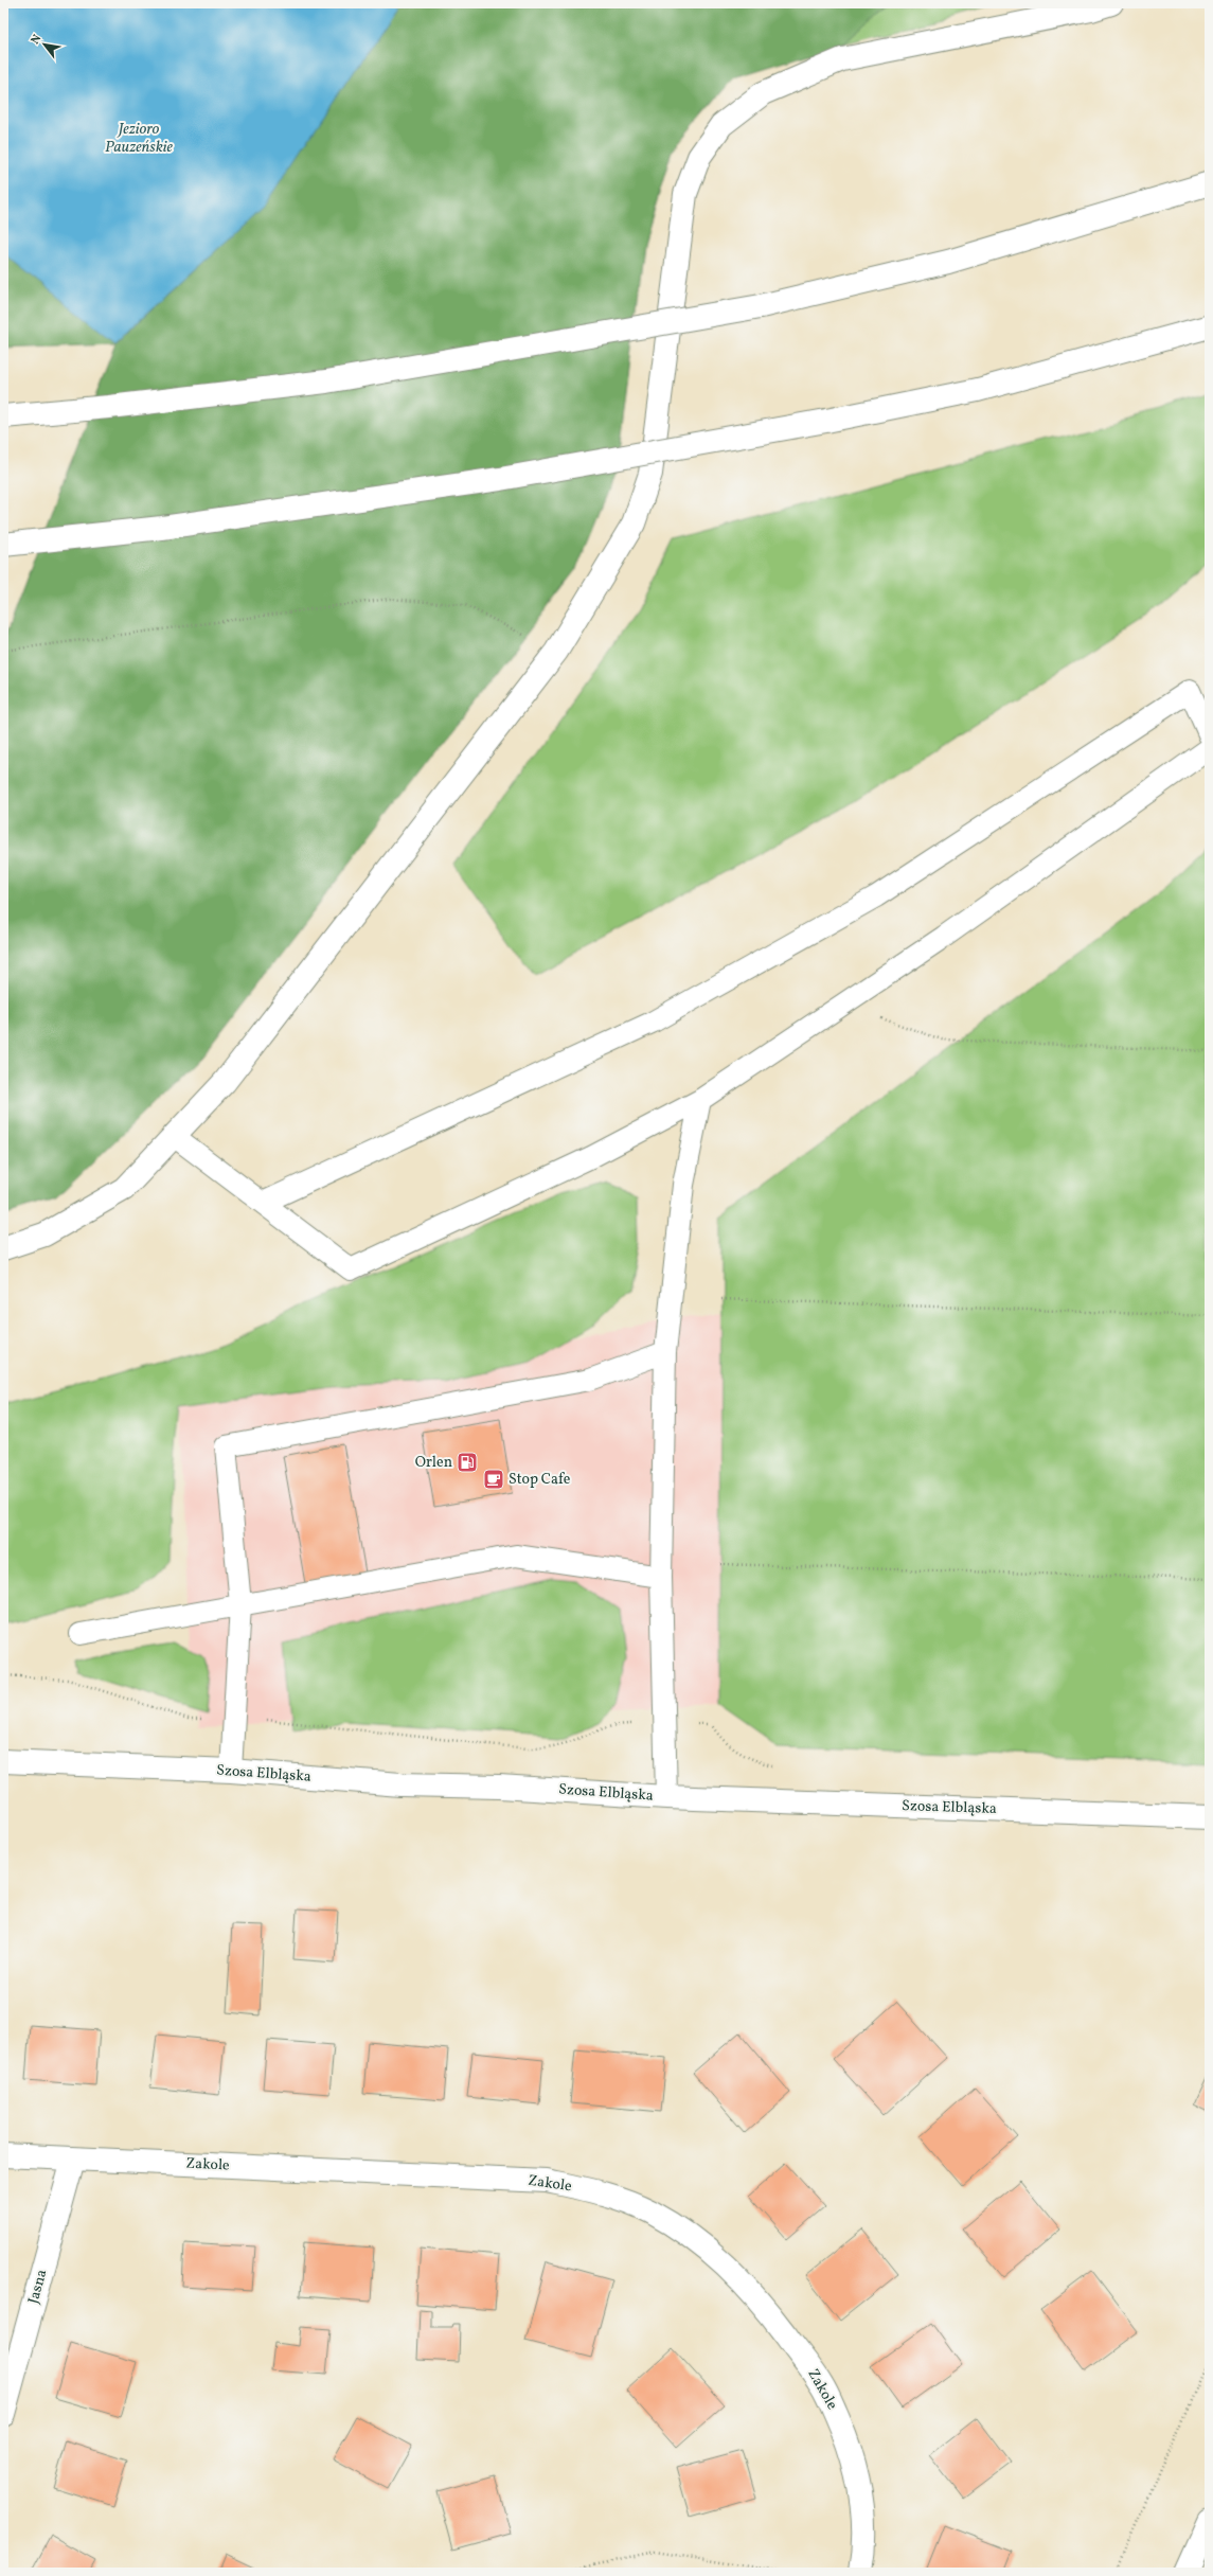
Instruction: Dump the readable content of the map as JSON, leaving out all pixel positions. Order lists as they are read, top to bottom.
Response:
{
  "streets": {
    "main road": ["Szosa Elbląska", "Zakole", "Jasna"]
  },
  "crossings": [
    ["Zakole", "Jasna"]
  ],
  "water": ["Jezioro Pauzeńskie"],
  "places": {
    "fuel station": ["Orlen"],
    "cafe": ["Stop Cafe"]
  },
  "north": "top left"
}
